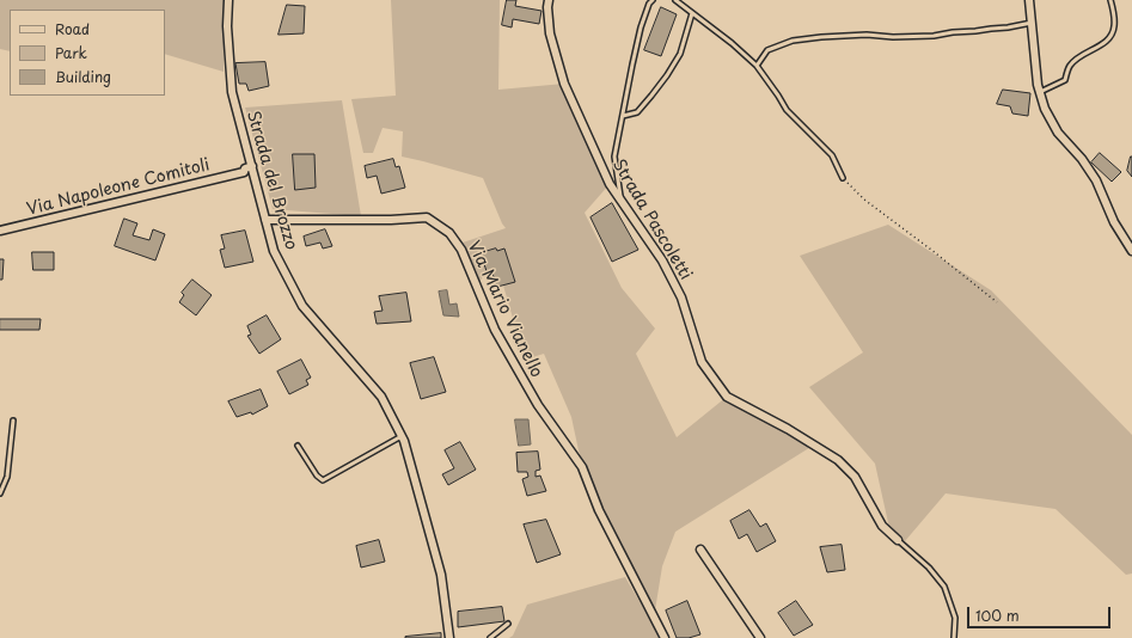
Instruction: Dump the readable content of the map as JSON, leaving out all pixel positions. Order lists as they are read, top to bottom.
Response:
{
  "streets": {
    "street": [
      "Strada del Brozzo",
      "Via Napoleone Comitoli",
      "Strada Pascoletti",
      "Via Mario Vianello"
    ]
  },
  "crossings": [
    ["Strada del Brozzo", "Via Napoleone Comitoli"],
    ["Strada del Brozzo", "Via Mario Vianello"]
  ],
  "legend": ["Road", "Park", "Building"],
  "scale_bar": "100 m"
}
